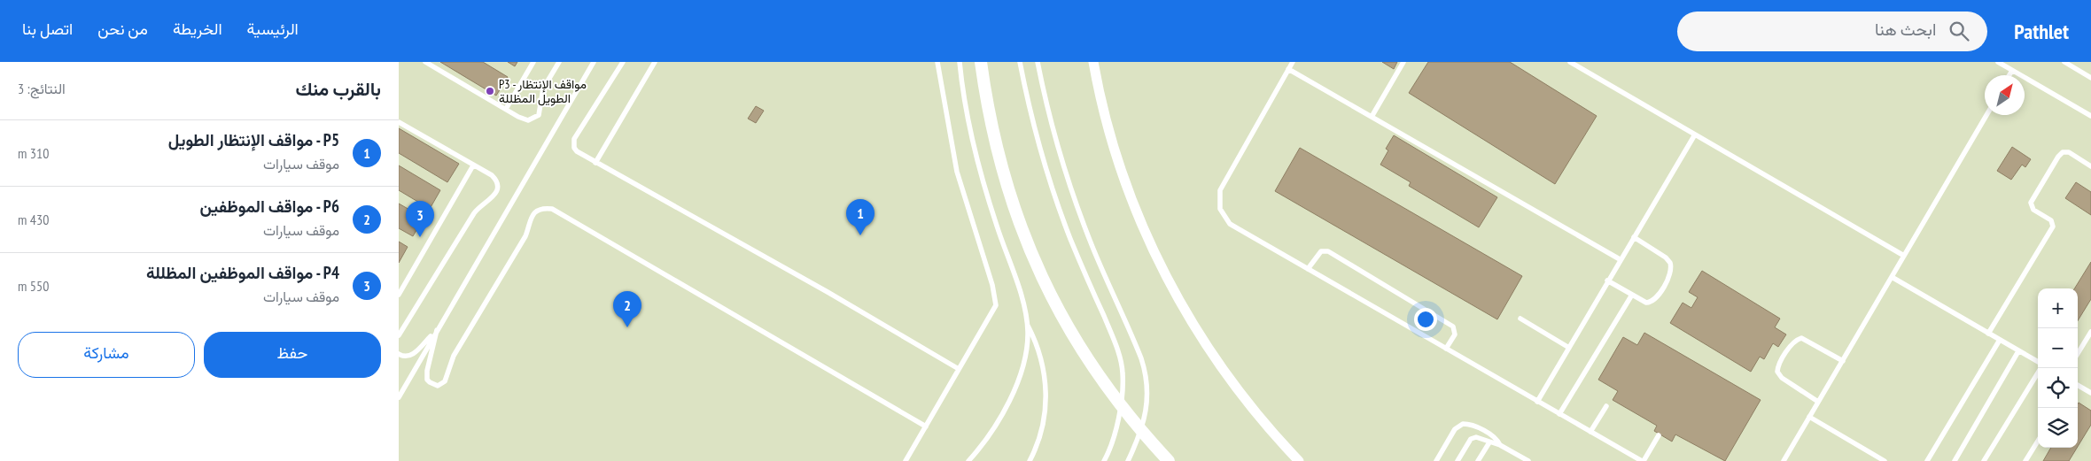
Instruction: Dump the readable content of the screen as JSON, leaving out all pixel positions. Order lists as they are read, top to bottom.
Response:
{
  "places": ["P3 - مواقف الإنتظار الطويل المظللة"],
  "north": "top right",
  "page": {
    "header": "Pathlet",
    "search": "ابحث هنا",
    "nav": [
      "الرئيسية",
      "الخريطة",
      "من نحن",
      "اتصل بنا"
    ],
    "heading": ["بالقرب منك", "النتائج: 3"],
    "list": [
      {
        "mark": "1",
        "name": "P5 - مواقف الإنتظار الطويل",
        "note": "موقف سيارات",
        "value": "310 m"
      },
      {
        "mark": "2",
        "name": "P6 - مواقف الموظفين",
        "note": "موقف سيارات",
        "value": "430 m"
      },
      {
        "mark": "3",
        "name": "P4 - مواقف الموظفين المظللة",
        "note": "موقف سيارات",
        "value": "550 m"
      }
    ],
    "pins": ["1", "3", "2"],
    "map_buttons": ["+", "−"],
    "buttons": ["حفظ", "مشاركة"]
  }
}
